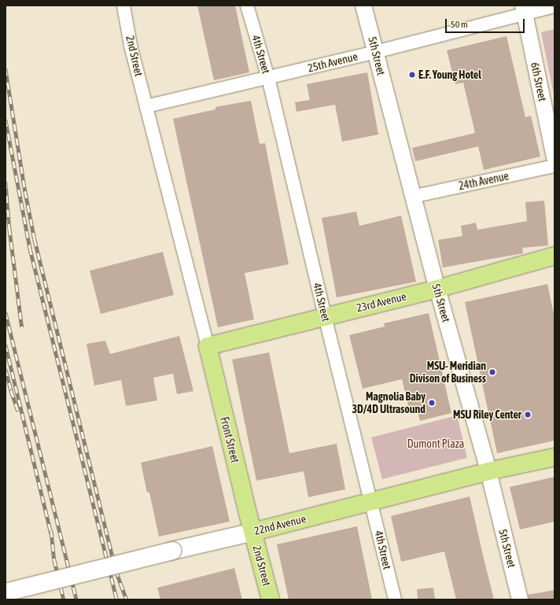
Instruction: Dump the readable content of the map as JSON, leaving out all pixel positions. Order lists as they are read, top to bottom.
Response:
{
  "streets": {
    "main road": [
      "2nd Street",
      "23rd Avenue",
      "Front Street",
      "22nd Avenue"
    ],
    "street": [
      "4th Street",
      "5th Street",
      "25th Avenue",
      "6th Street",
      "24th Avenue"
    ]
  },
  "crossings": [
    ["4th Street", "25th Avenue"],
    ["4th Street", "23rd Avenue"],
    ["4th Street", "22nd Avenue"],
    ["2nd Street", "25th Avenue"],
    ["2nd Street", "23rd Avenue"],
    ["2nd Street", "Front Street"],
    ["2nd Street", "22nd Avenue"],
    ["5th Street", "25th Avenue"],
    ["5th Street", "24th Avenue"],
    ["5th Street", "23rd Avenue"],
    ["5th Street", "22nd Avenue"],
    ["25th Avenue", "6th Street"],
    ["23rd Avenue", "Front Street"],
    ["Front Street", "22nd Avenue"]
  ],
  "parks": ["Dumont Plaza"],
  "places": [
    "E.F. Young Hotel",
    "MSU- Meridian Divison of Business",
    "Magnolia Baby 3D/4D Ultrasound",
    "MSU Riley Center"
  ],
  "scale_bar": "50 m"
}
